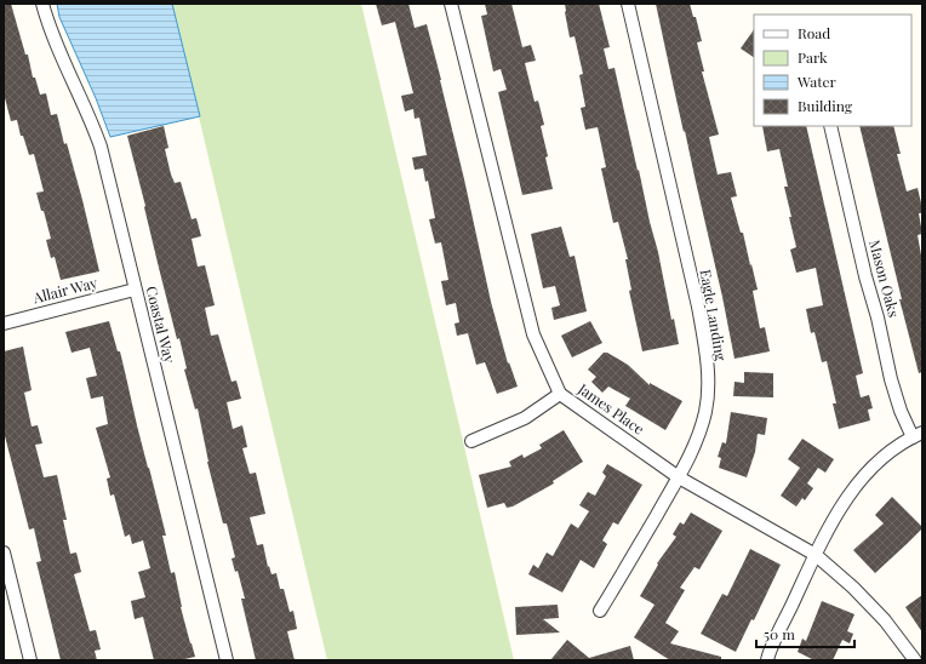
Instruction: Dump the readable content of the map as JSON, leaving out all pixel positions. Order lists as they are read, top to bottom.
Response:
{
  "streets": {
    "street": [
      "Mason Oaks",
      "Allair Way",
      "Eagle Landing",
      "Coastal Way",
      "James Place"
    ]
  },
  "crossings": [
    ["Allair Way", "Coastal Way"],
    ["Eagle Landing", "James Place"]
  ],
  "legend": [
    "Road",
    "Park",
    "Water",
    "Building"
  ],
  "scale_bar": "50 m"
}
